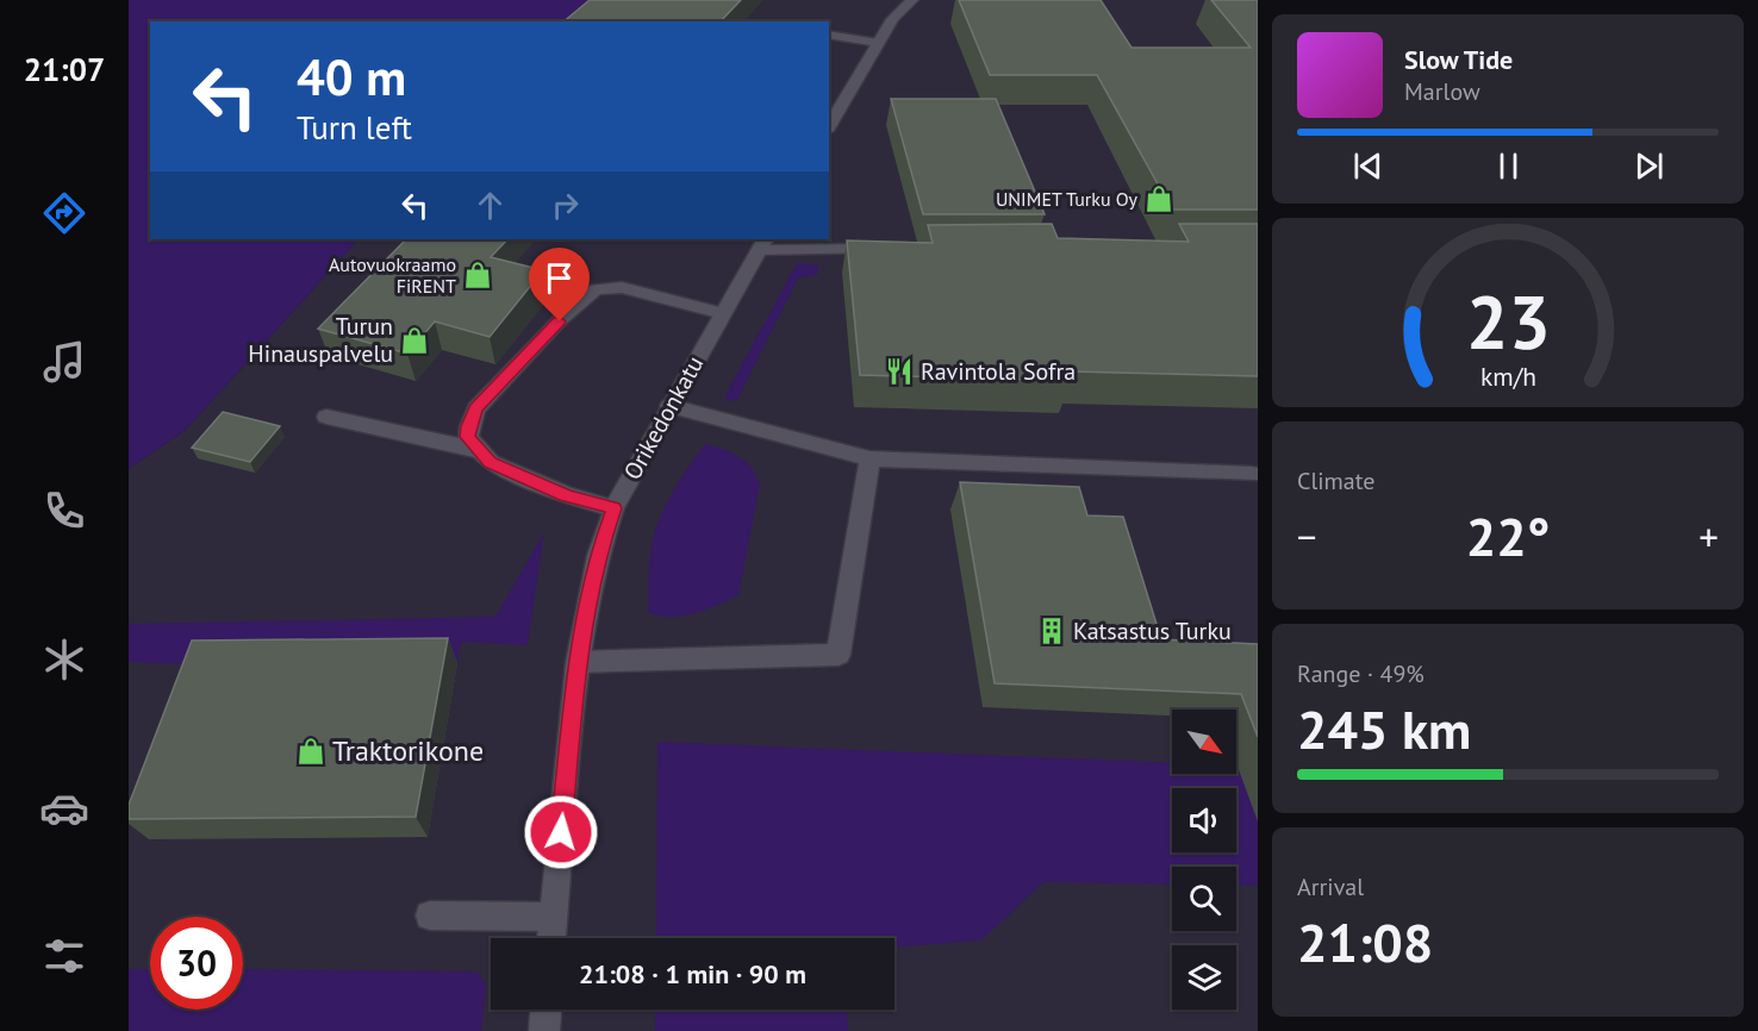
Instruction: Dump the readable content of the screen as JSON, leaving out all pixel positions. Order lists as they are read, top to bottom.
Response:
{
  "streets": {
    "street": ["Orikedonkatu"]
  },
  "places": {
    "shop": [
      "UNIMET Turku Oy",
      "Autovuokraamo FiRENT",
      "Turun Hinauspalvelu",
      "Traktorikone"
    ],
    "restaurant": ["Ravintola Sofra"],
    "building": ["Katsastus Turku"]
  },
  "north": "bottom right",
  "page": {
    "tabs": "21:07",
    "turn": ["40 m", "Turn left"],
    "song": ["Slow Tide", "Marlow"],
    "tile": [
      "Climate",
      ["Range · 49%", "245 km"],
      ["Arrival", "21:08"]
    ],
    "heat": ["−", "22°", "+"],
    "limit": "30",
    "trip": "21:08 · 1 min · 90 m",
    "gauge": ["23", "km/h"]
  }
}
